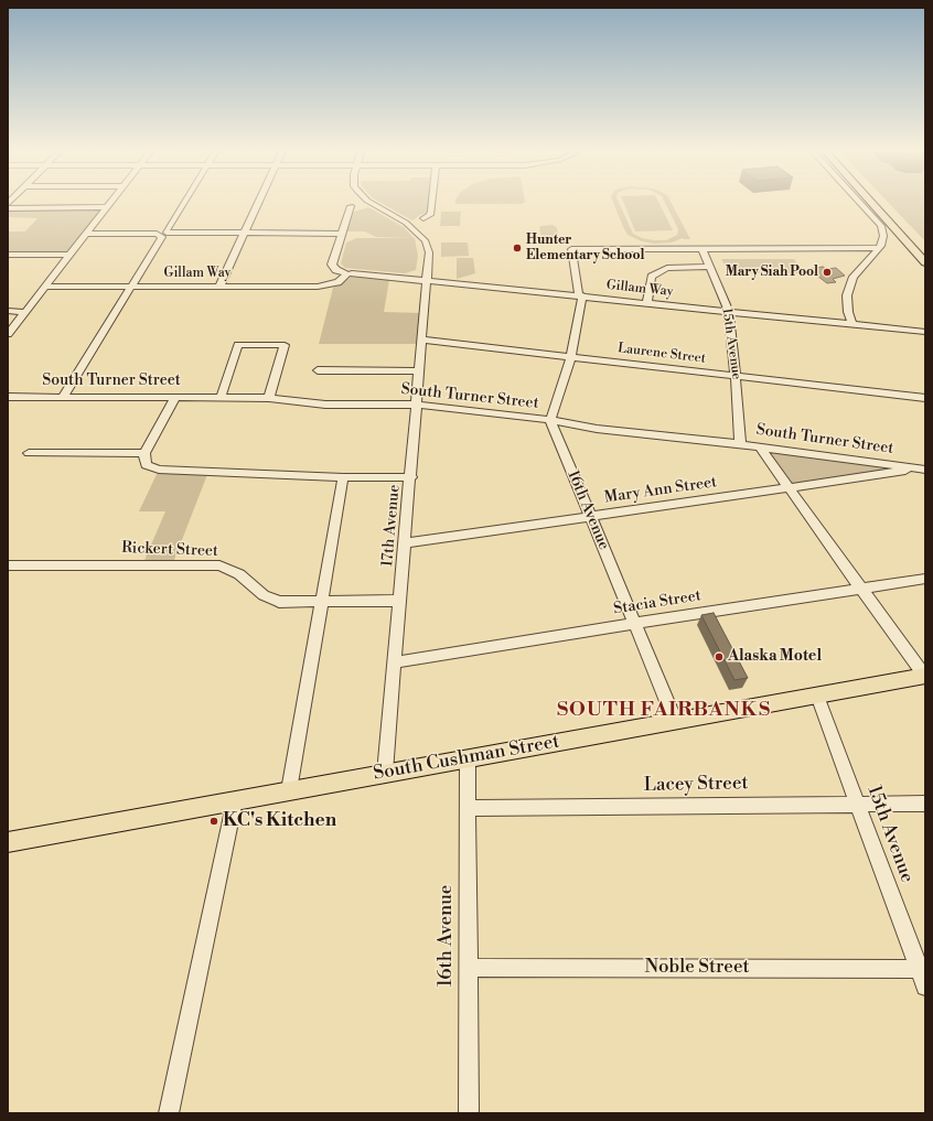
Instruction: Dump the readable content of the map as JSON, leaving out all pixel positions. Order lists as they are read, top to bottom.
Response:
{
  "streets": {
    "main road": ["South Cushman Street"],
    "street": [
      "Gillam Way",
      "15th Avenue",
      "Laurene Street",
      "South Turner Street",
      "Mary Ann Street",
      "16th Avenue",
      "17th Avenue",
      "Rickert Street",
      "Stacia Street",
      "Lacey Street",
      "Noble Street"
    ]
  },
  "crossings": [
    ["Gillam Way", "15th Avenue"],
    ["Gillam Way", "17th Avenue"],
    ["15th Avenue", "Laurene Street"],
    ["15th Avenue", "South Turner Street"],
    ["15th Avenue", "South Cushman Street"],
    ["15th Avenue", "Lacey Street"],
    ["15th Avenue", "Noble Street"],
    ["Laurene Street", "17th Avenue"],
    ["South Turner Street", "Mary Ann Street"],
    ["South Turner Street", "16th Avenue"],
    ["South Turner Street", "17th Avenue"],
    ["Mary Ann Street", "16th Avenue"],
    ["Mary Ann Street", "17th Avenue"],
    ["16th Avenue", "Stacia Street"],
    ["16th Avenue", "South Cushman Street"],
    ["16th Avenue", "Lacey Street"],
    ["16th Avenue", "Noble Street"],
    ["17th Avenue", "Rickert Street"],
    ["17th Avenue", "Stacia Street"],
    ["17th Avenue", "South Cushman Street"]
  ],
  "districts": ["SOUTH FAIRBANKS"],
  "places": [
    "Hunter Elementary School",
    "Mary Siah Pool",
    "Alaska Motel",
    "KC's Kitchen"
  ]
}
